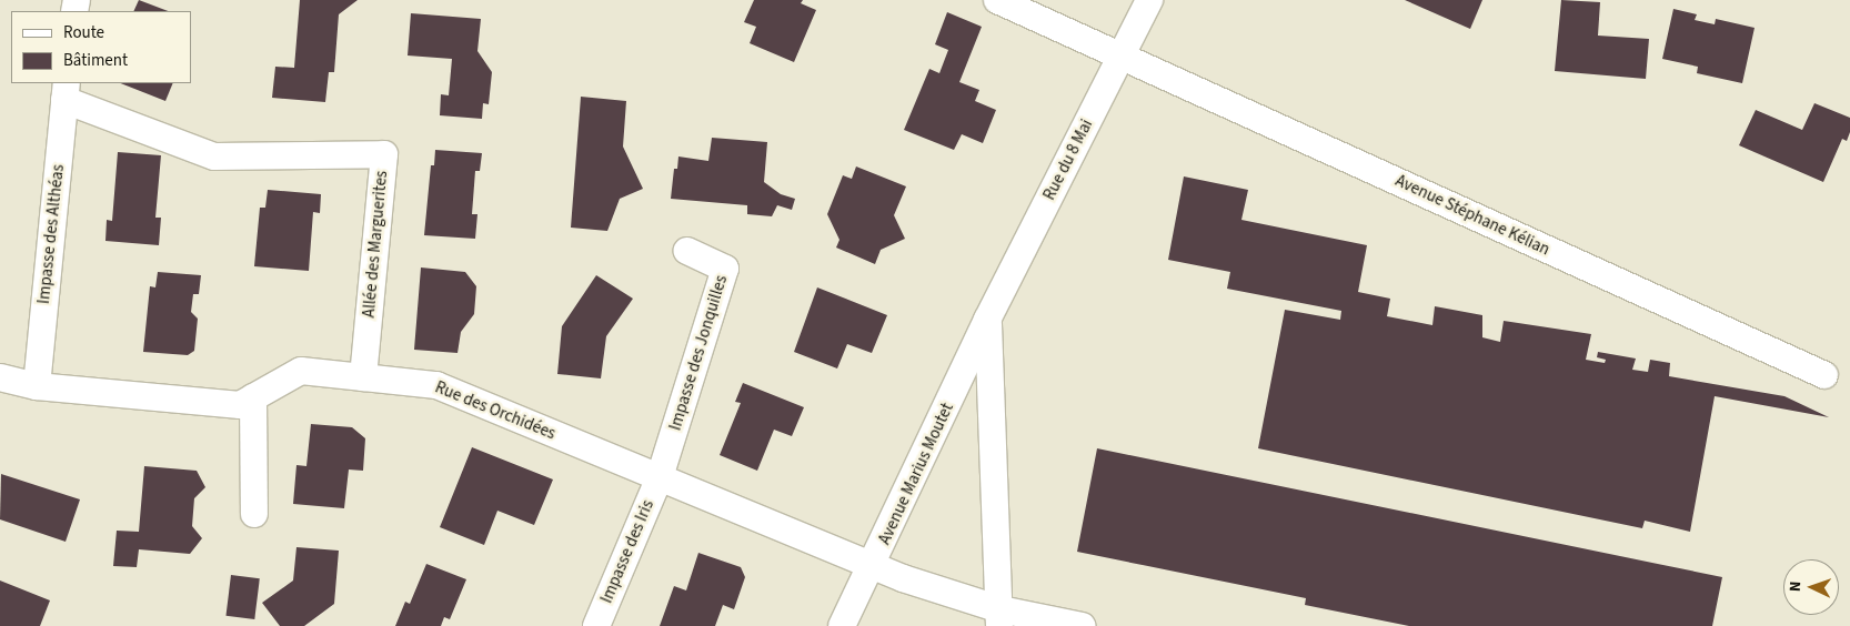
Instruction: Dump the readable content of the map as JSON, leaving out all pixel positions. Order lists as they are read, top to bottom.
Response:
{
  "streets": {
    "street": [
      "Rue du 8 Mai",
      "Avenue Stéphane Kélian",
      "Impasse des Althéas",
      "Allée des Marguerites",
      "Impasse des Jonquilles",
      "Rue des Orchidées",
      "Avenue Marius Moutet",
      "Impasse des Iris"
    ]
  },
  "crossings": [
    ["Rue du 8 Mai", "Avenue Stéphane Kélian"],
    ["Rue du 8 Mai", "Avenue Marius Moutet"],
    ["Impasse des Althéas", "Allée des Marguerites"],
    ["Impasse des Althéas", "Rue des Orchidées"],
    ["Allée des Marguerites", "Rue des Orchidées"],
    ["Impasse des Jonquilles", "Rue des Orchidées"],
    ["Impasse des Jonquilles", "Impasse des Iris"],
    ["Rue des Orchidées", "Avenue Marius Moutet"],
    ["Rue des Orchidées", "Impasse des Iris"]
  ],
  "legend": ["Route", "Bâtiment"],
  "north": "left"
}
